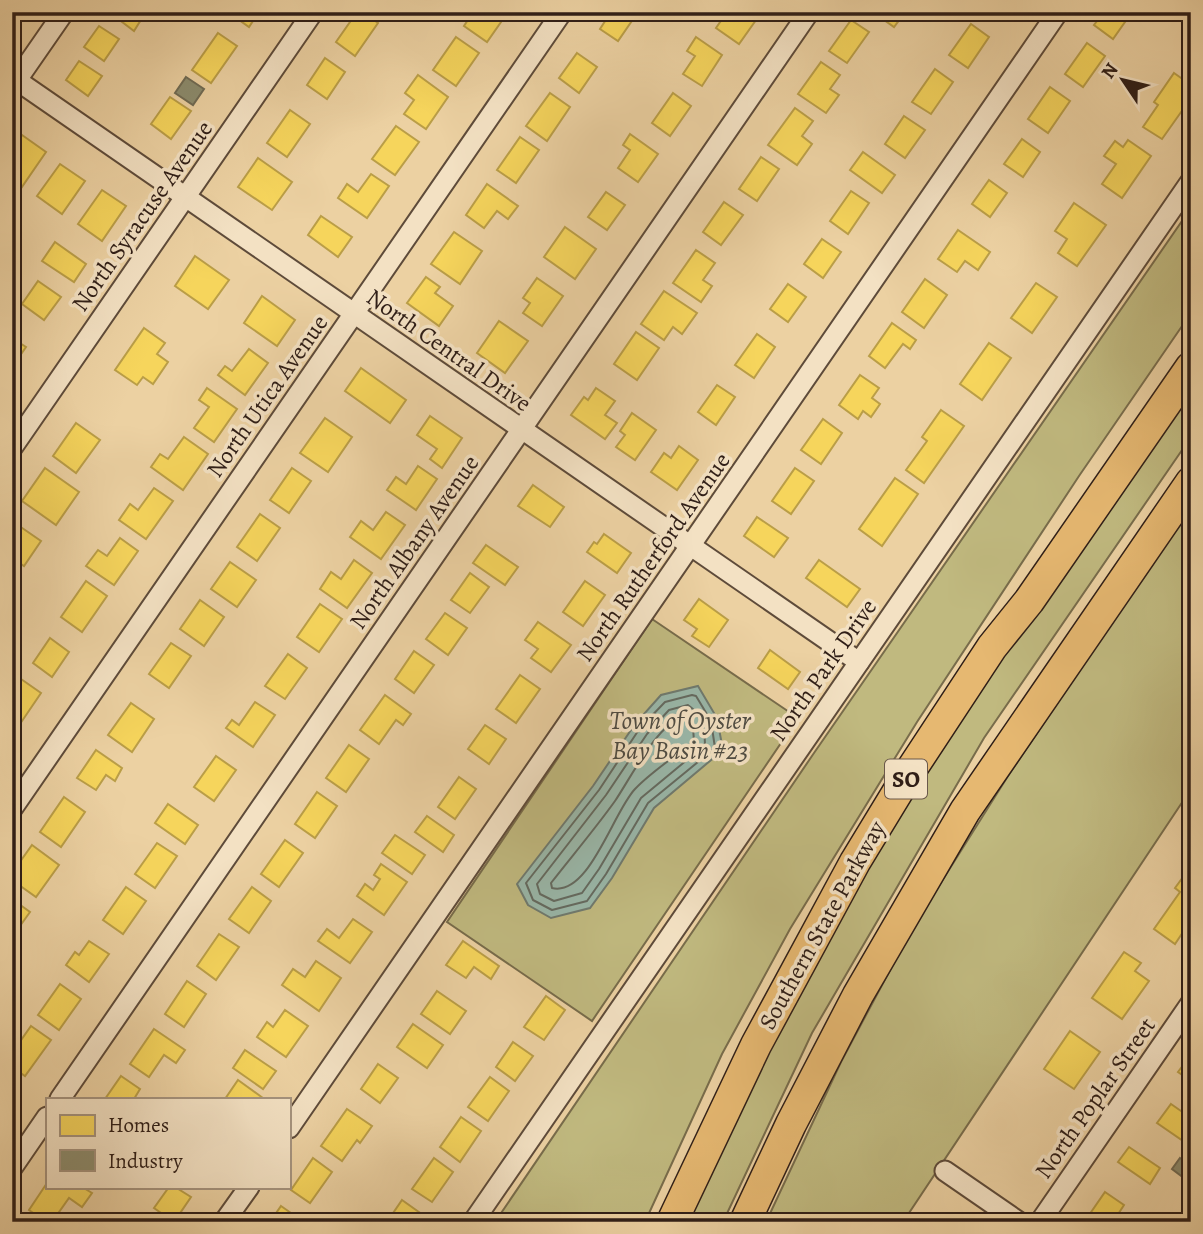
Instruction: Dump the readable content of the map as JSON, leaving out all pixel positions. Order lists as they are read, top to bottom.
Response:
{
  "streets": {
    "highway": ["SO", "Southern State Parkway"],
    "street": [
      "North Syracuse Avenue",
      "North Central Drive",
      "North Utica Avenue",
      "North Albany Avenue",
      "North Rutherford Avenue",
      "North Park Drive",
      "North Poplar Street"
    ]
  },
  "crossings": [
    ["North Syracuse Avenue", "North Central Drive"],
    ["North Central Drive", "North Utica Avenue"],
    ["North Central Drive", "North Albany Avenue"],
    ["North Central Drive", "North Rutherford Avenue"],
    ["North Central Drive", "North Park Drive"]
  ],
  "water": ["Town of Oyster Bay Basin #23"],
  "legend": ["Homes", "Industry"],
  "north": "top left"
}
